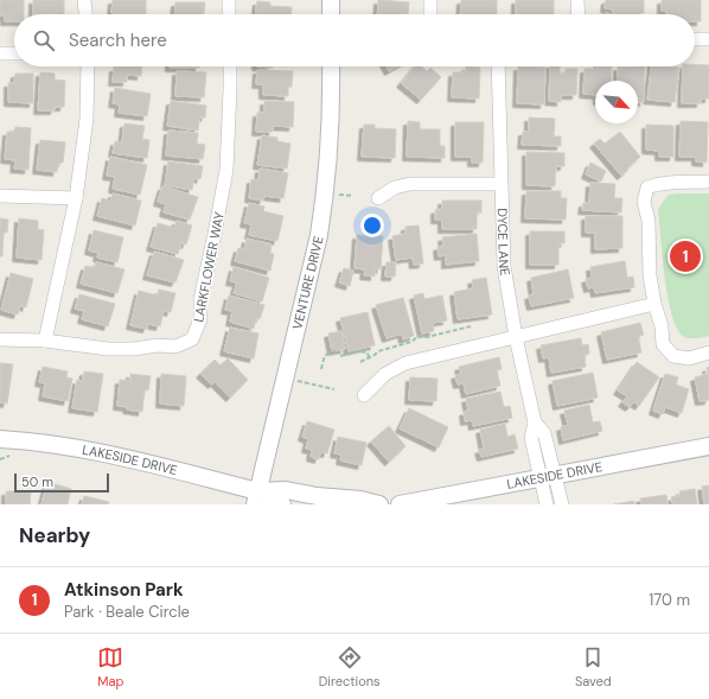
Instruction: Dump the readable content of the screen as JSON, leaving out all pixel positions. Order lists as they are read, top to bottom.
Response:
{
  "streets": {
    "street": [
      "DYCE LANE",
      "LARKFLOWER WAY",
      "VENTURE DRIVE",
      "LAKESIDE DRIVE"
    ]
  },
  "crossings": [
    ["DYCE LANE", "LAKESIDE DRIVE"],
    ["VENTURE DRIVE", "LAKESIDE DRIVE"]
  ],
  "scale_bar": "50 m",
  "north": "bottom right",
  "page": {
    "search": "Search here",
    "pins": "1",
    "scale": "50 m",
    "heading": "Nearby",
    "list": [
      {
        "mark": "1",
        "name": "Atkinson Park",
        "note": "Park · Beale Circle",
        "value": "170 m"
      }
    ],
    "nav": ["Map", "Directions", "Saved"]
  }
}
